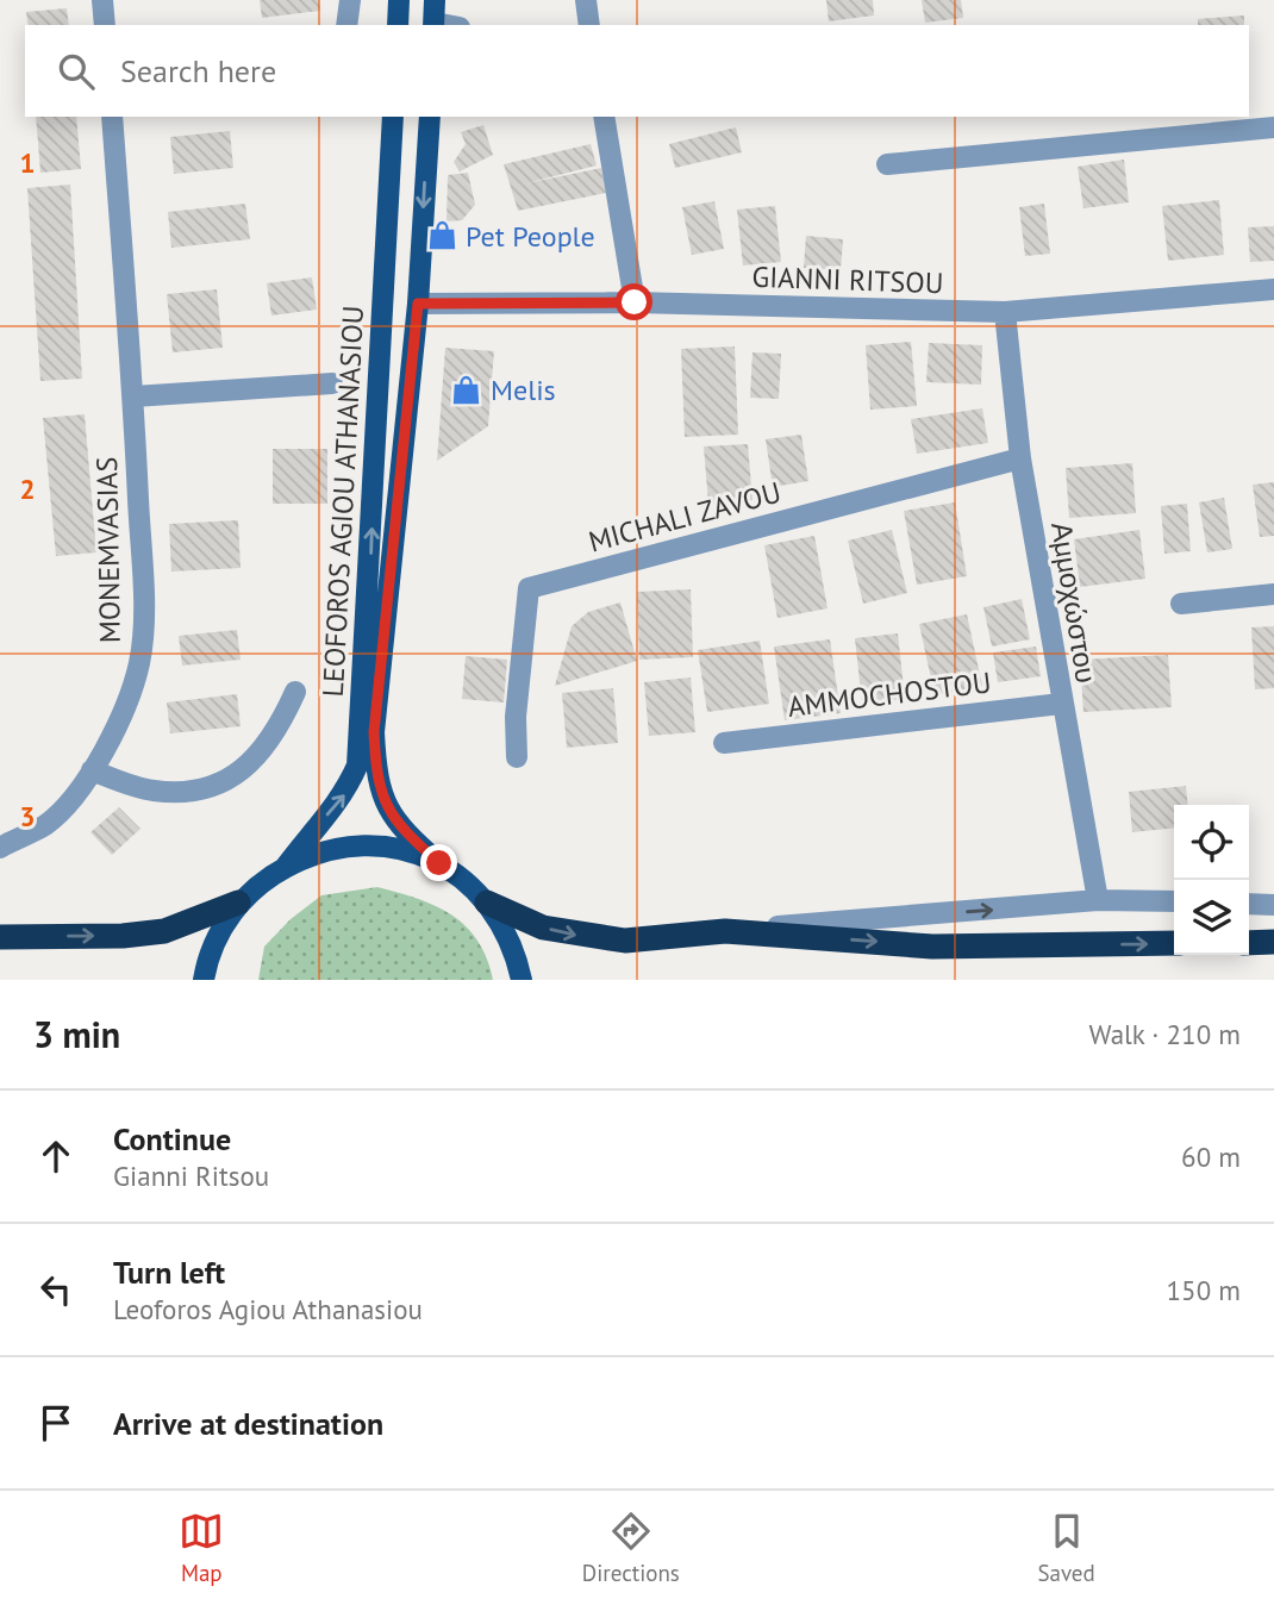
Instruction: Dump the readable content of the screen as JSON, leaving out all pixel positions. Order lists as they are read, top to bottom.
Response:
{
  "streets": {
    "main road": ["LEOFOROS AGIOU ATHANASIOU"],
    "street": [
      "GIANNI RITSOU",
      "MICHALI ZAVOU",
      "MONEMVASIAS",
      "Αμμοχώστου",
      "AMMOCHOSTOU"
    ]
  },
  "crossings": [
    ["GIANNI RITSOU", "LEOFOROS AGIOU ATHANASIOU"],
    ["GIANNI RITSOU", "Αμμοχώστου"],
    ["MICHALI ZAVOU", "Αμμοχώστου"],
    ["Αμμοχώστου", "AMMOCHOSTOU"]
  ],
  "places": {
    "shop": ["Pet People", "Melis"]
  },
  "page": {
    "search": "Search here",
    "heading": ["3 min", "Walk · 210 m"],
    "list": [
      ["Continue", "Gianni Ritsou", "60 m"],
      ["Turn left", "Leoforos Agiou Athanasiou", "150 m"],
      "Arrive at destination"
    ],
    "nav": ["Map", "Directions", "Saved"]
  },
  "grid": {
    "rows": ["1", "2", "3"]
  }
}
